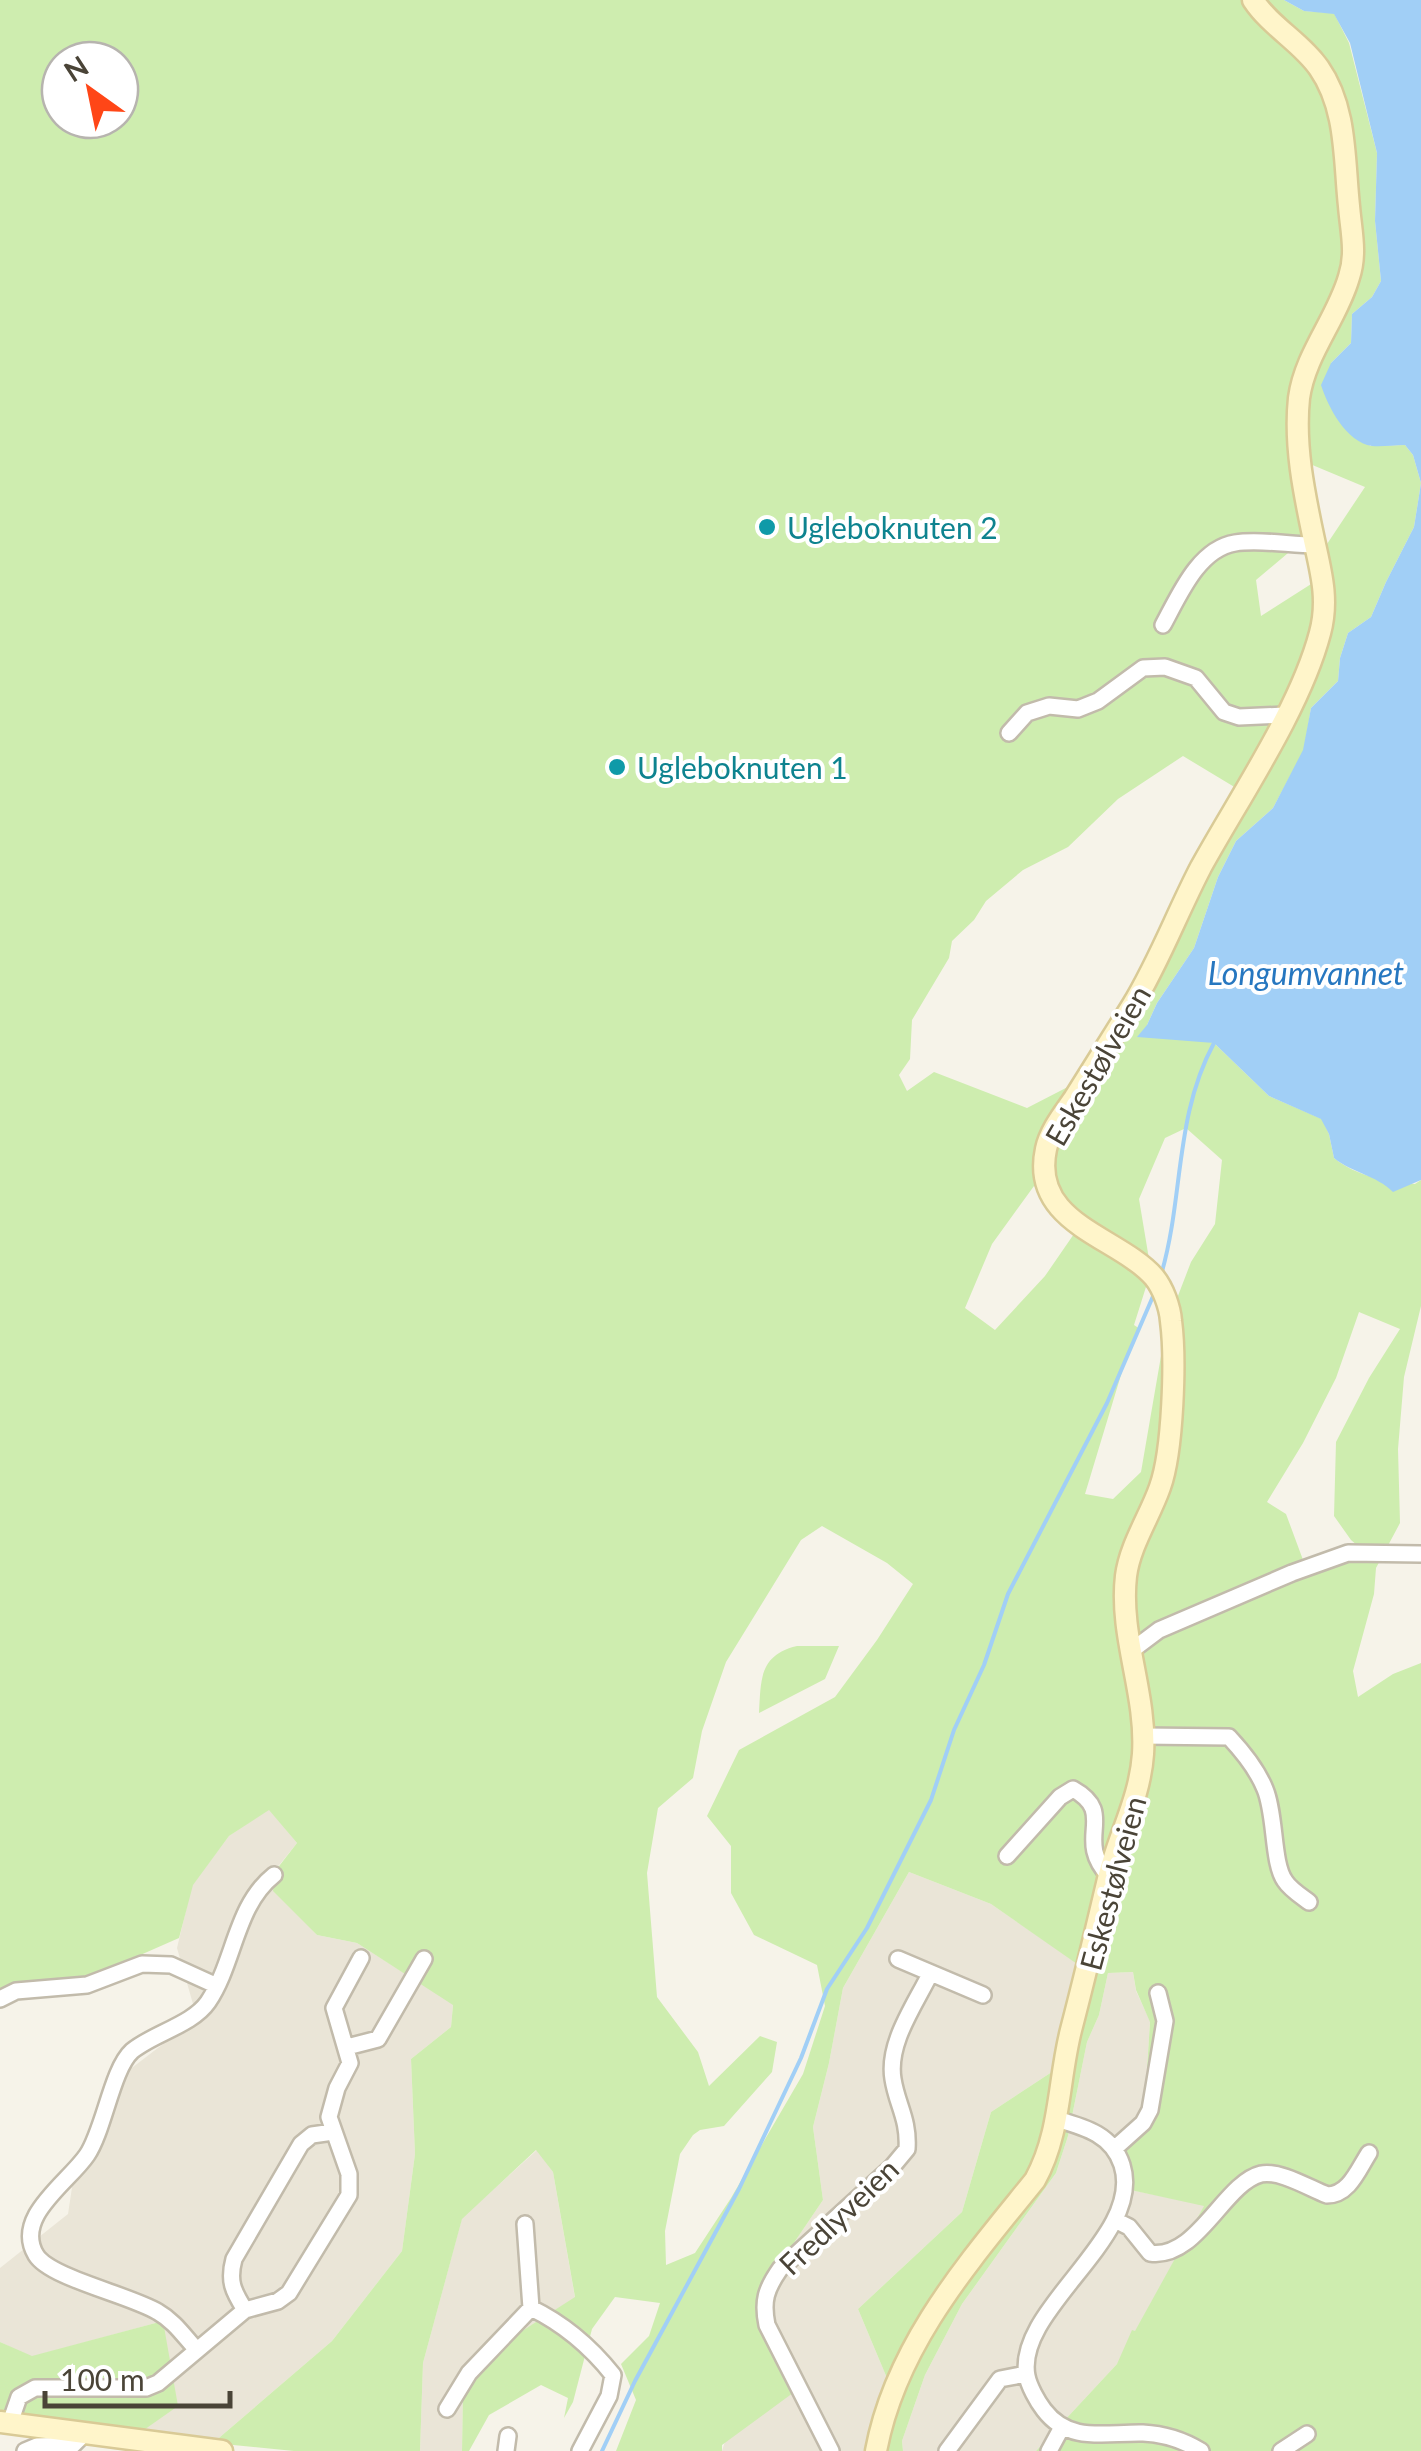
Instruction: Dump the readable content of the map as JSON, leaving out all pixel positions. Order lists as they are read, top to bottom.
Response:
{
  "streets": {
    "main road": ["Eskestølveien"],
    "street": ["Fredlyveien"]
  },
  "water": ["Longumvannet"],
  "places": ["Ugleboknuten 2", "Ugleboknuten 1"],
  "scale_bar": "100 m",
  "north": "top left"
}
